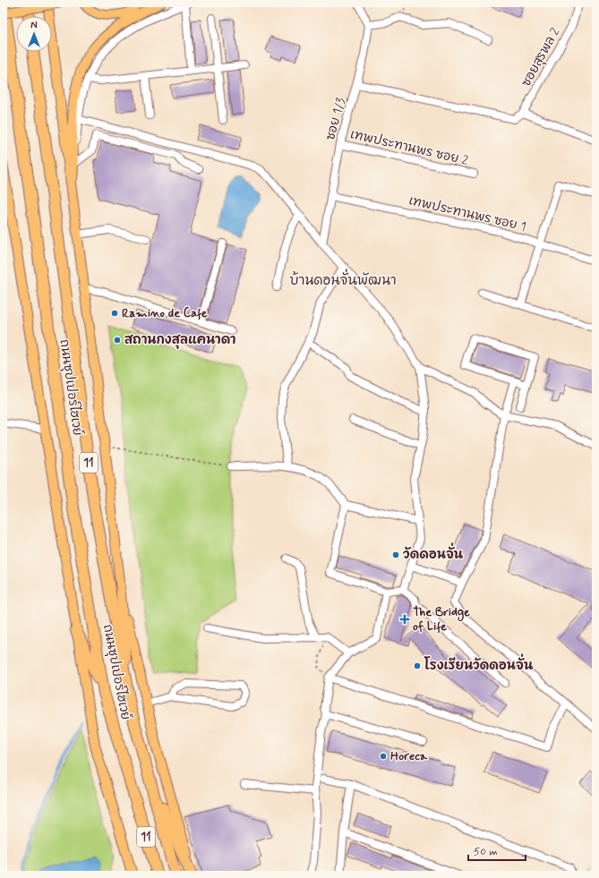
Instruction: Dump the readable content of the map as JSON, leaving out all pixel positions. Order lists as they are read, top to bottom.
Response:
{
  "streets": {
    "highway": ["ถนนซุปเปอร์ไฮเวย์", "11"],
    "street": [
      "ซอยสุรพล 2",
      "ซอย 1/3",
      "เทพประทานพร ซอย 2",
      "เทพประทานพร ซอย 1"
    ]
  },
  "crossings": [
    ["ซอยสุรพล 2", "ซอย 1/3"],
    ["ซอย 1/3", "เทพประทานพร ซอย 2"],
    ["ซอย 1/3", "เทพประทานพร ซอย 1"]
  ],
  "districts": ["บ้านดอนจั่นพัฒนา"],
  "places": {
    "other": [
      "Ramino de Cafe",
      "สถานกงสุลแคนาดา",
      "วัดดอนจั่น",
      "โรงเรียนวัดดอนจั่น",
      "Horeca"
    ],
    "health": ["The Bridge of Life"]
  },
  "scale_bar": "50 m",
  "north": "top"
}
